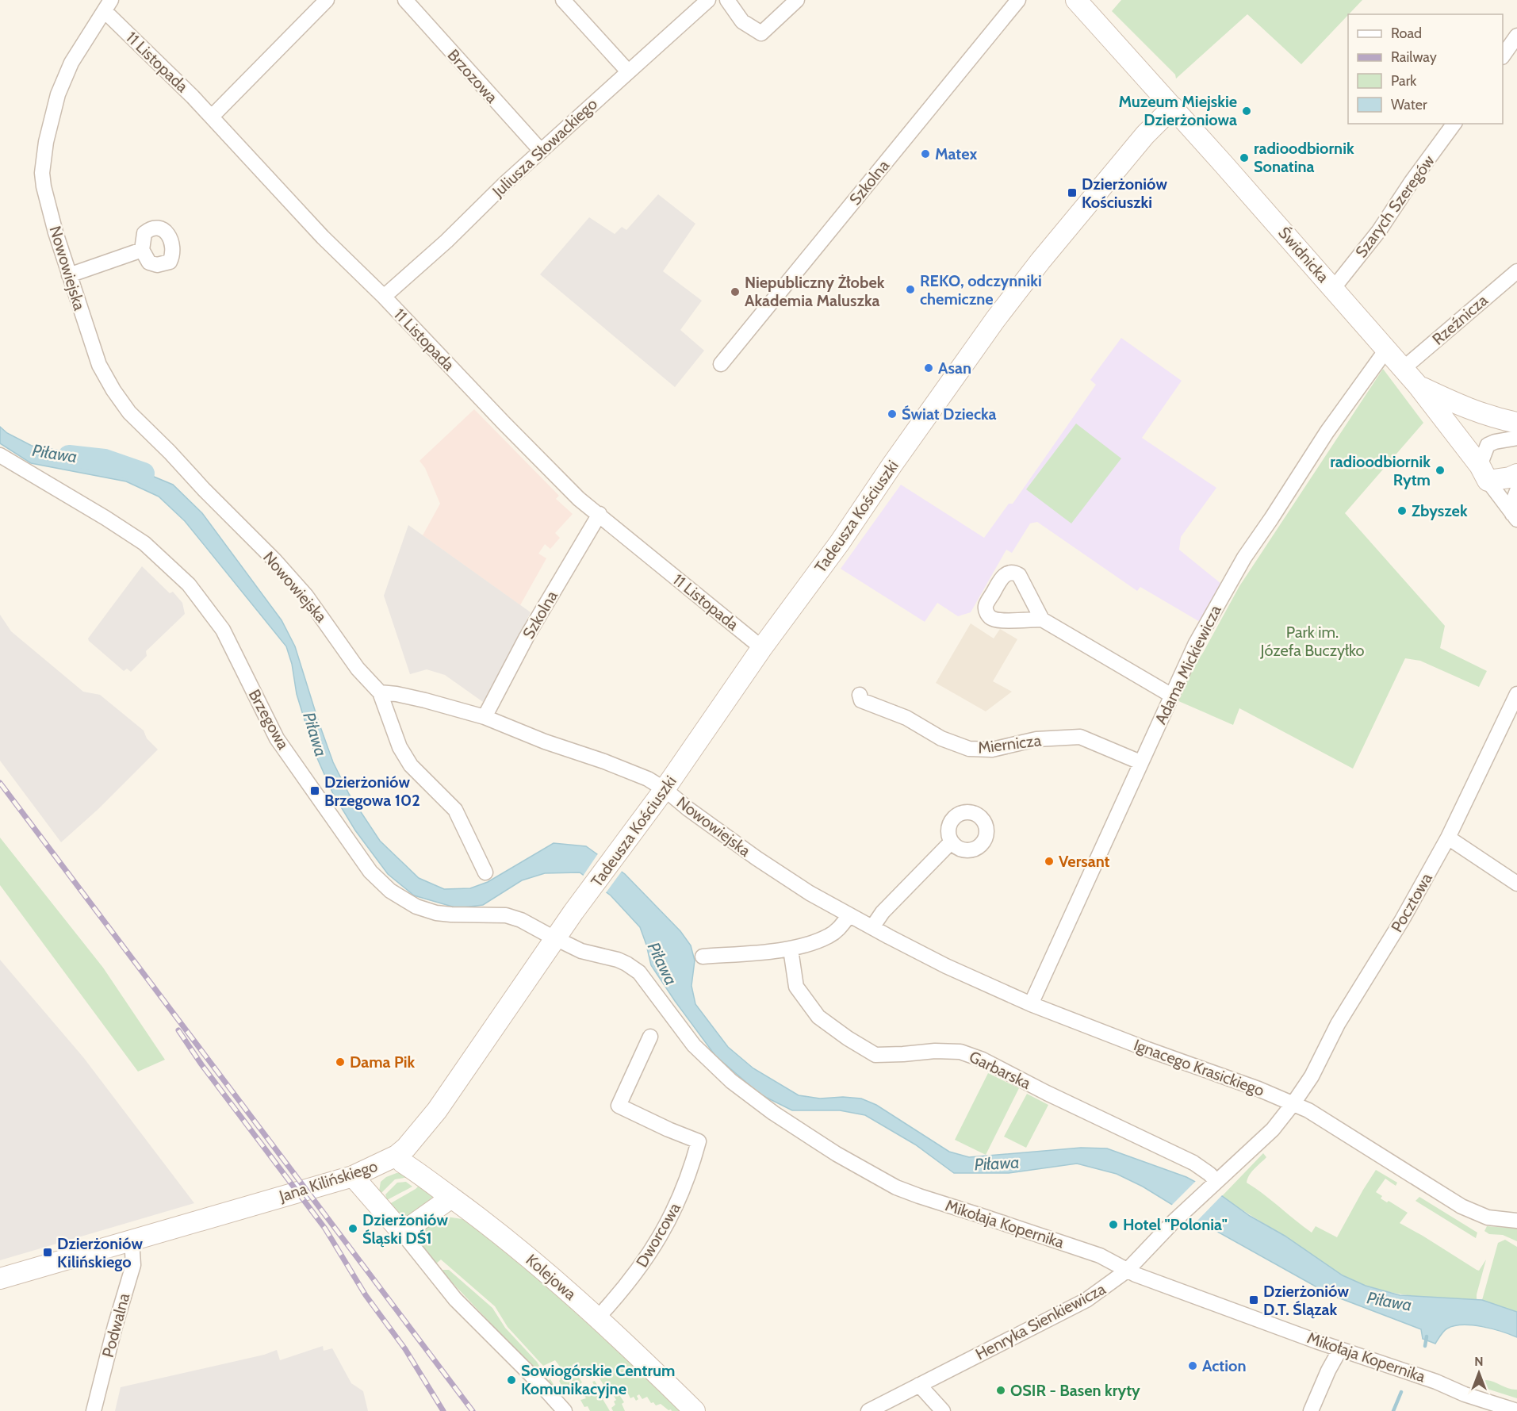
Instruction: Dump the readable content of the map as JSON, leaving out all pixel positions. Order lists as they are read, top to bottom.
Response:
{
  "streets": {
    "street": [
      "11 Listopada",
      "Brzozowa",
      "Juliusza Słowackiego",
      "Szkolna",
      "Szarych Szeregów",
      "Świdnicka",
      "Nowowiejska",
      "Rzeźnicza",
      "Tadeusza Kościuszki",
      "Adama Mickiewicza",
      "Brzegowa",
      "Miernicza",
      "Pocztowa",
      "Ignacego Krasickiego",
      "Garbarska",
      "Jana Kilińskiego",
      "Mikołaja Kopernika",
      "Dworcowa",
      "Kolejowa",
      "Henryka Sienkiewicza",
      "Podwalna"
    ]
  },
  "crossings": [
    ["11 Listopada", "Juliusza Słowackiego"],
    ["11 Listopada", "Szkolna"],
    ["11 Listopada", "Nowowiejska"],
    ["11 Listopada", "Tadeusza Kościuszki"],
    ["Brzozowa", "Juliusza Słowackiego"],
    ["Szkolna", "Nowowiejska"],
    ["Szarych Szeregów", "Świdnicka"],
    ["Świdnicka", "Rzeźnicza"],
    ["Świdnicka", "Tadeusza Kościuszki"],
    ["Świdnicka", "Adama Mickiewicza"],
    ["Nowowiejska", "Tadeusza Kościuszki"],
    ["Nowowiejska", "Ignacego Krasickiego"],
    ["Tadeusza Kościuszki", "Brzegowa"],
    ["Tadeusza Kościuszki", "Jana Kilińskiego"],
    ["Tadeusza Kościuszki", "Mikołaja Kopernika"],
    ["Adama Mickiewicza", "Miernicza"],
    ["Adama Mickiewicza", "Ignacego Krasickiego"],
    ["Brzegowa", "Jana Kilińskiego"],
    ["Brzegowa", "Mikołaja Kopernika"],
    ["Pocztowa", "Ignacego Krasickiego"],
    ["Pocztowa", "Henryka Sienkiewicza"],
    ["Ignacego Krasickiego", "Henryka Sienkiewicza"],
    ["Garbarska", "Henryka Sienkiewicza"],
    ["Jana Kilińskiego", "Mikołaja Kopernika"],
    ["Jana Kilińskiego", "Kolejowa"],
    ["Jana Kilińskiego", "Podwalna"],
    ["Mikołaja Kopernika", "Henryka Sienkiewicza"],
    ["Dworcowa", "Kolejowa"]
  ],
  "water": ["Piława"],
  "parks": ["Park im. Józefa Buczyłko"],
  "places": {
    "other": [
      "Muzeum Miejskie Dzierżoniowa",
      "Matex",
      "radioodbiornik Sonatina",
      "REKO, odczynniki chemiczne",
      "Niepubliczny Żłobek Akademia Maluszka",
      "Asan",
      "Świat Dziecka",
      "radioodbiornik Rytm",
      "Zbyszek",
      "Versant",
      "Dama Pik",
      "Hotel \"Polonia\"",
      "Dzierżoniów Śląski DŚ1",
      "Action",
      "Sowiogórskie Centrum Komunikacyjne",
      "OSIR - Basen kryty"
    ],
    "transit": [
      "Dzierżoniów Kościuszki",
      "Dzierżoniów Brzegowa 102",
      "Dzierżoniów Kilińskiego",
      "Dzierżoniów D.T. Ślązak"
    ]
  },
  "legend": [
    "Road",
    "Railway",
    "Park",
    "Water"
  ],
  "north": "top"
}
